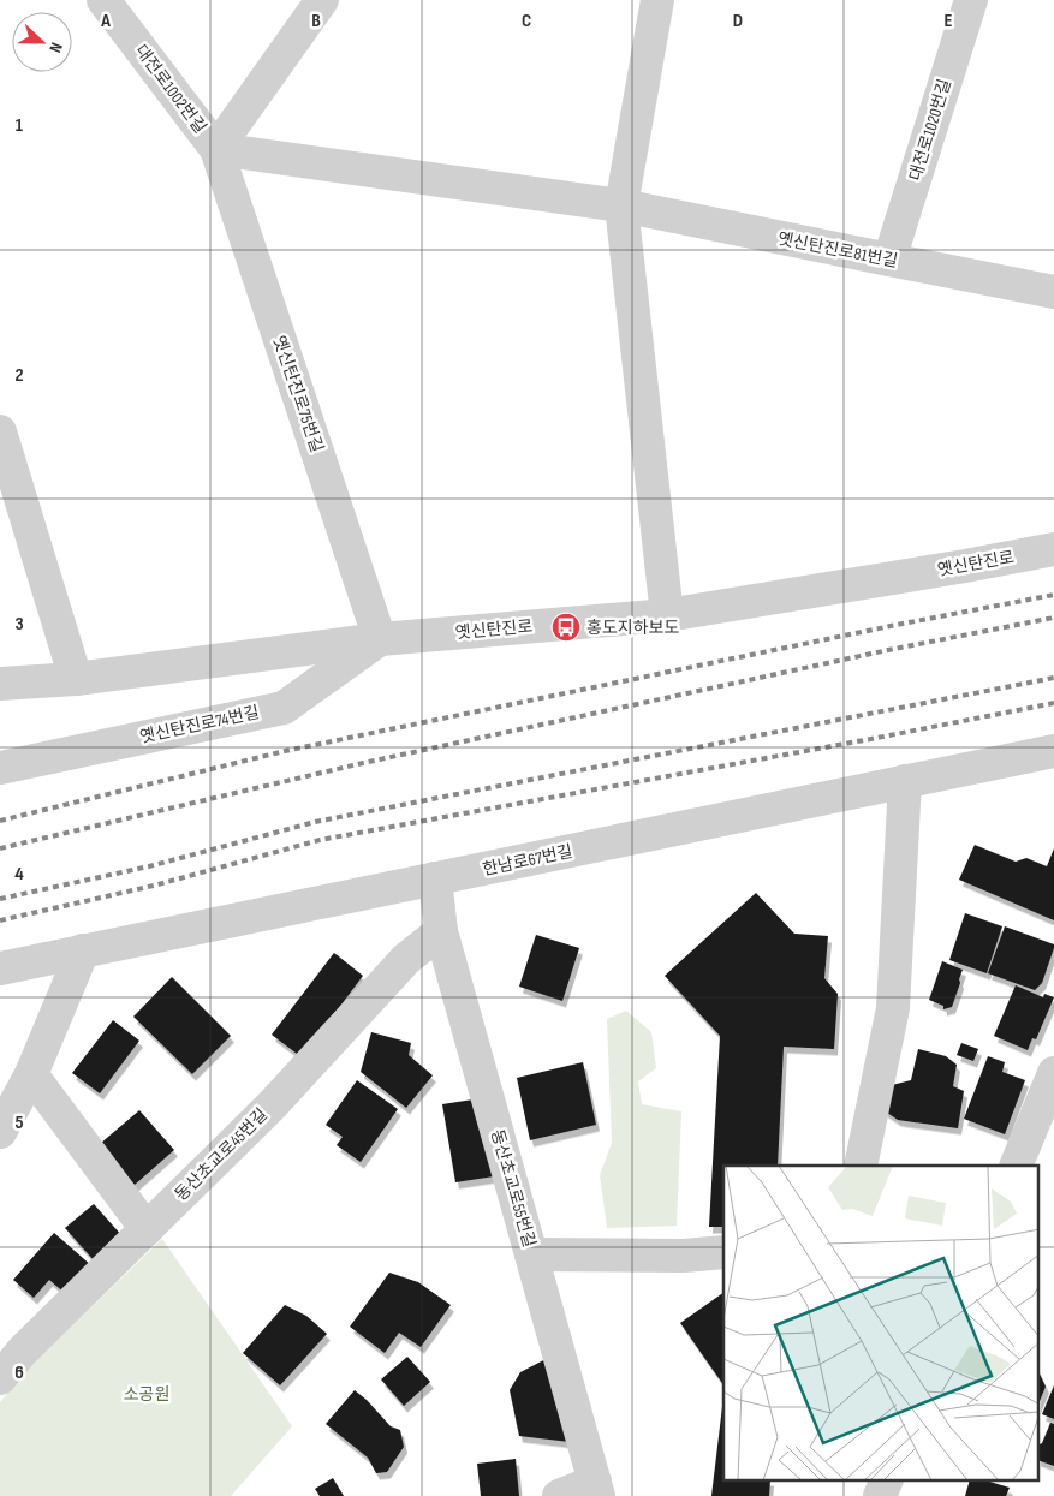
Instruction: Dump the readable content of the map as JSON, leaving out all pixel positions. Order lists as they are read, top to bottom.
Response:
{
  "streets": {
    "street": [
      "대전로1002번길",
      "대전로1020번길",
      "옛신탄진로81번길",
      "옛신탄진로75번길",
      "옛신탄진로",
      "옛신탄진로74번길",
      "한남로67번길",
      "동산초교로45번길",
      "동산초교로55번길"
    ]
  },
  "crossings": [
    ["대전로1002번길", "옛신탄진로75번길"],
    ["대전로1020번길", "옛신탄진로81번길"],
    ["옛신탄진로75번길", "옛신탄진로"],
    ["옛신탄진로75번길", "옛신탄진로74번길"],
    ["옛신탄진로", "옛신탄진로74번길"],
    ["한남로67번길", "동산초교로55번길"],
    ["동산초교로45번길", "동산초교로55번길"]
  ],
  "parks": ["소공원"],
  "places": {
    "bus stop": ["홍도지하보도"]
  },
  "north": "right",
  "grid": {
    "columns": [
      "A",
      "B",
      "C",
      "D",
      "E"
    ],
    "rows": [
      "1",
      "2",
      "3",
      "4",
      "5",
      "6"
    ]
  }
}
